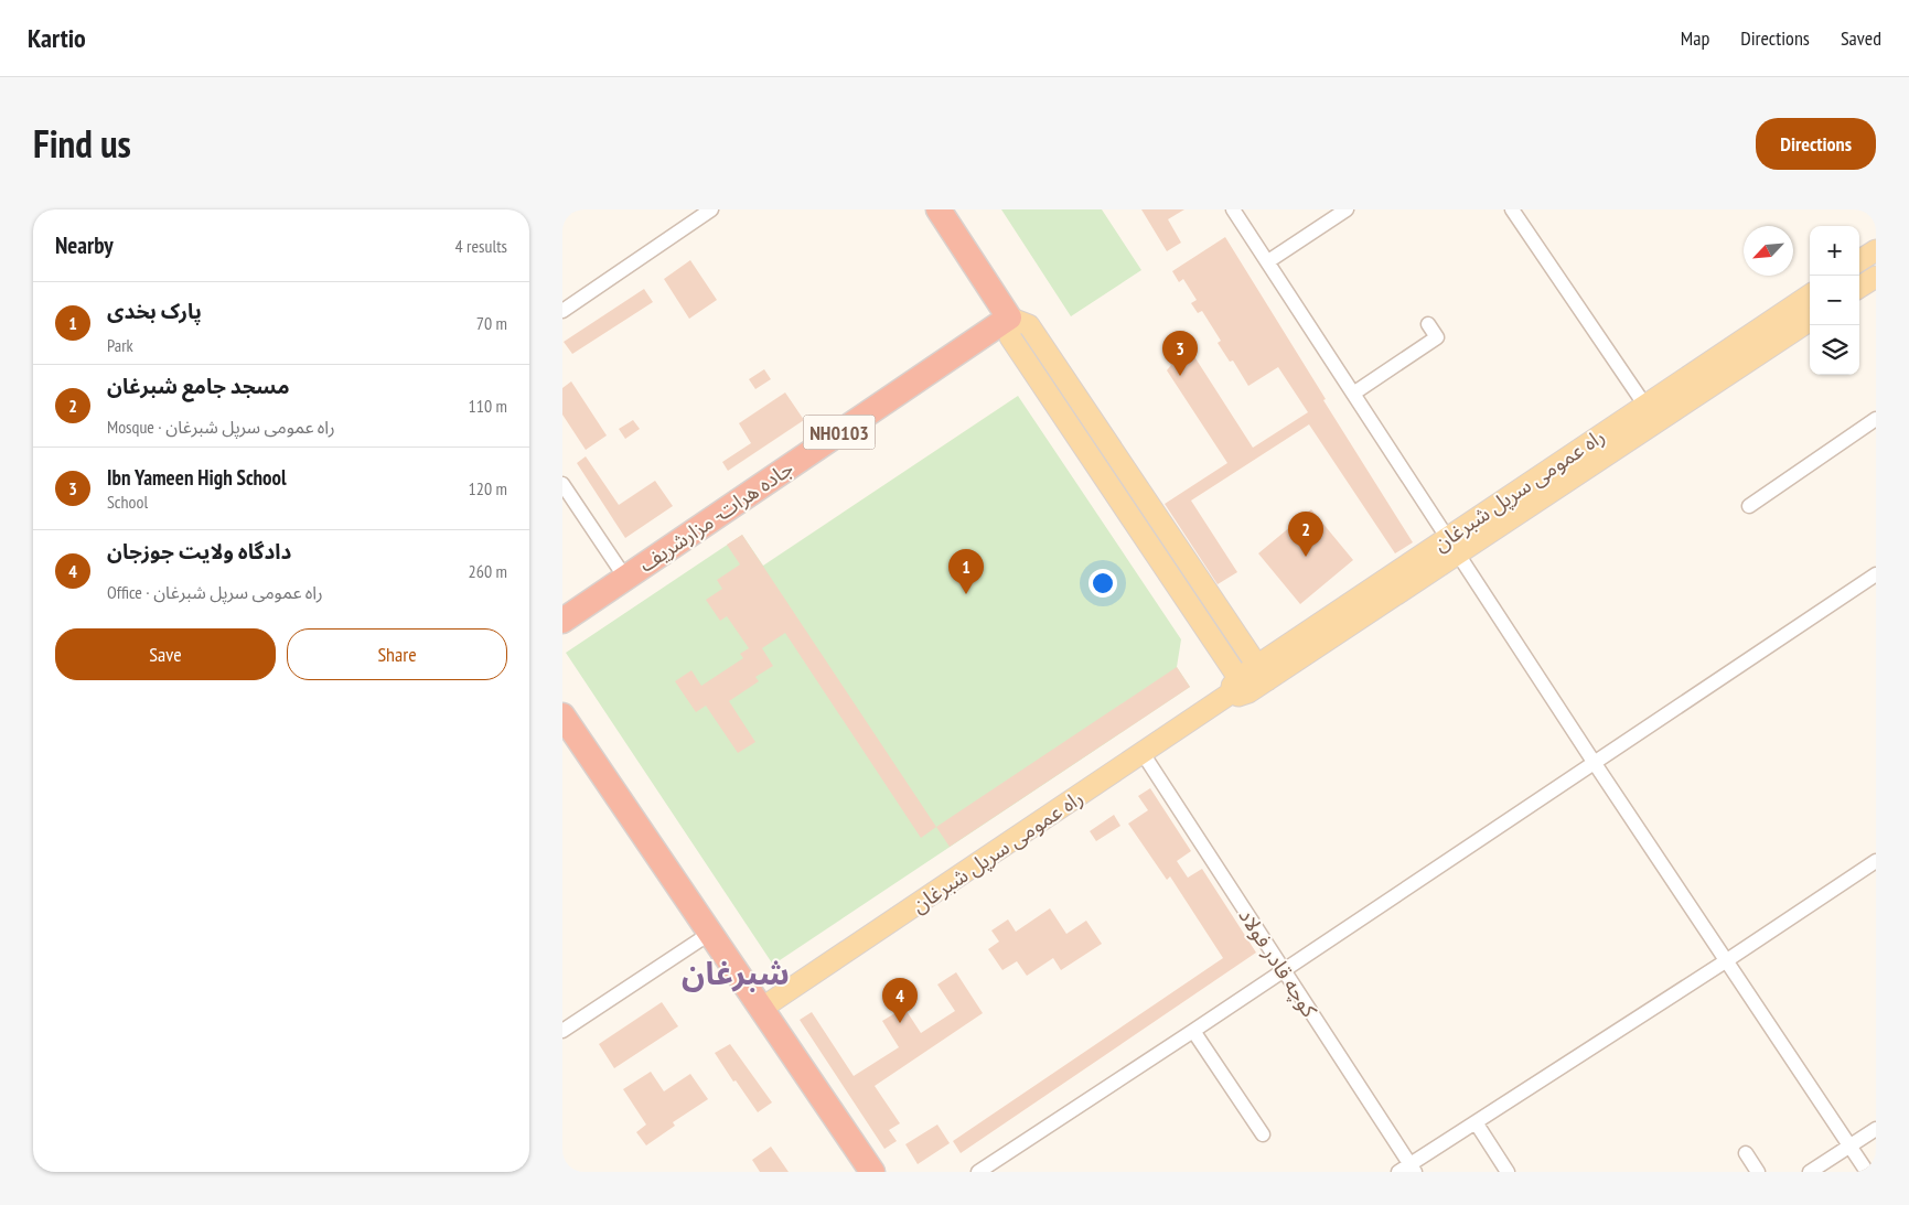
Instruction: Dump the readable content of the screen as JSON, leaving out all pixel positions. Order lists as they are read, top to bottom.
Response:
{
  "streets": {
    "highway": ["NH0103", "جاده هرات- مزارشریف"],
    "main road": ["راه عمومی سرپل شبرغان"],
    "street": ["کوچه قادر فولاد"]
  },
  "crossings": [
    ["راه عمومی سرپل شبرغان", "کوچه قادر فولاد"]
  ],
  "districts": ["شبرغان"],
  "north": "bottom left",
  "page": {
    "header": "Kartio",
    "nav": ["Map", "Directions", "Saved"],
    "title": "Find us",
    "buttons": [
      "Directions",
      ["Save", "Share"]
    ],
    "heading": ["Nearby", "4 results"],
    "map_buttons": ["+", "−"],
    "list": [
      {
        "mark": "1",
        "name": "پارک بخدی",
        "note": "Park",
        "value": "70 m"
      },
      {
        "mark": "2",
        "name": "مسجد جامع شبرغان",
        "note": "Mosque · راه عمومی سرپل شبرغان",
        "value": "110 m"
      },
      {
        "mark": "3",
        "name": "Ibn Yameen High School",
        "note": "School",
        "value": "120 m"
      },
      {
        "mark": "4",
        "name": "دادگاه ولایت جوزجان",
        "note": "Office · راه عمومی سرپل شبرغان",
        "value": "260 m"
      }
    ],
    "pins": [
      "3",
      "2",
      "1",
      "4"
    ]
  }
}
